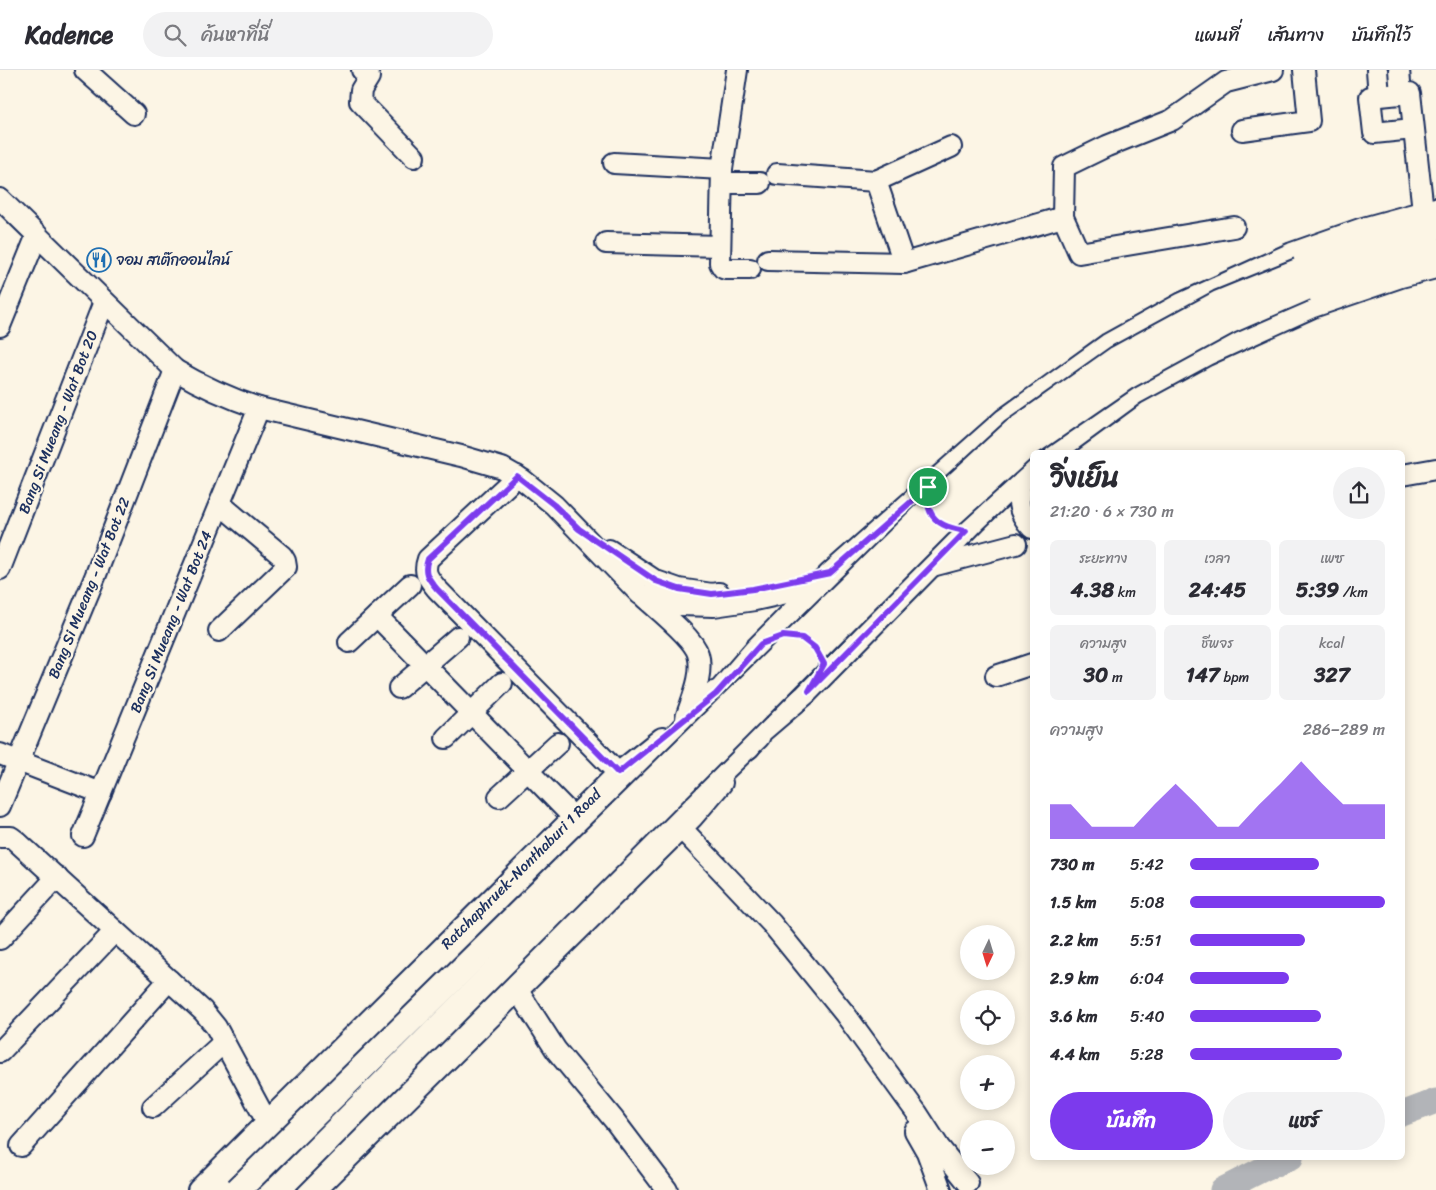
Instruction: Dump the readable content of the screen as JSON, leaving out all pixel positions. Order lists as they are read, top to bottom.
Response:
{
  "streets": {
    "main road": ["Ratchaphruek-Nonthaburi 1 Road"],
    "street": ["Bang Si Mueang - Wat Bot 20", "Bang Si Mueang - Wat Bot 22", "Bang Si Mueang - Wat Bot 24"]
  },
  "places": {
    "restaurant": ["จอม สเต๊กออนไลน์"]
  },
  "north": "bottom",
  "page": {
    "header": "Kadence",
    "search": "ค้นหาที่นี่",
    "nav": ["แผนที่", "เส้นทาง", "บันทึกไว้"],
    "heading": ["วิ่งเย็น", "21:20 · 6 × 730 m"],
    "stats": [
      ["ระยะทาง", "4.38 km"],
      ["เวลา", "24:45"],
      ["เพซ", "5:39 /km"],
      ["ความสูง", "30 m"],
      ["ชีพจร", "147 bpm"],
      ["kcal", "327"]
    ],
    "chart": ["ความสูง", "286–289 m"],
    "list": [
      {
        "name": "730 m",
        "note": "5:42"
      },
      {
        "name": "1.5 km",
        "note": "5:08"
      },
      {
        "name": "2.2 km",
        "note": "5:51"
      },
      {
        "name": "2.9 km",
        "note": "6:04"
      },
      {
        "name": "3.6 km",
        "note": "5:40"
      },
      {
        "name": "4.4 km",
        "note": "5:28"
      }
    ],
    "map_buttons": ["+", "−"],
    "buttons": ["บันทึก", "แชร์"]
  }
}
